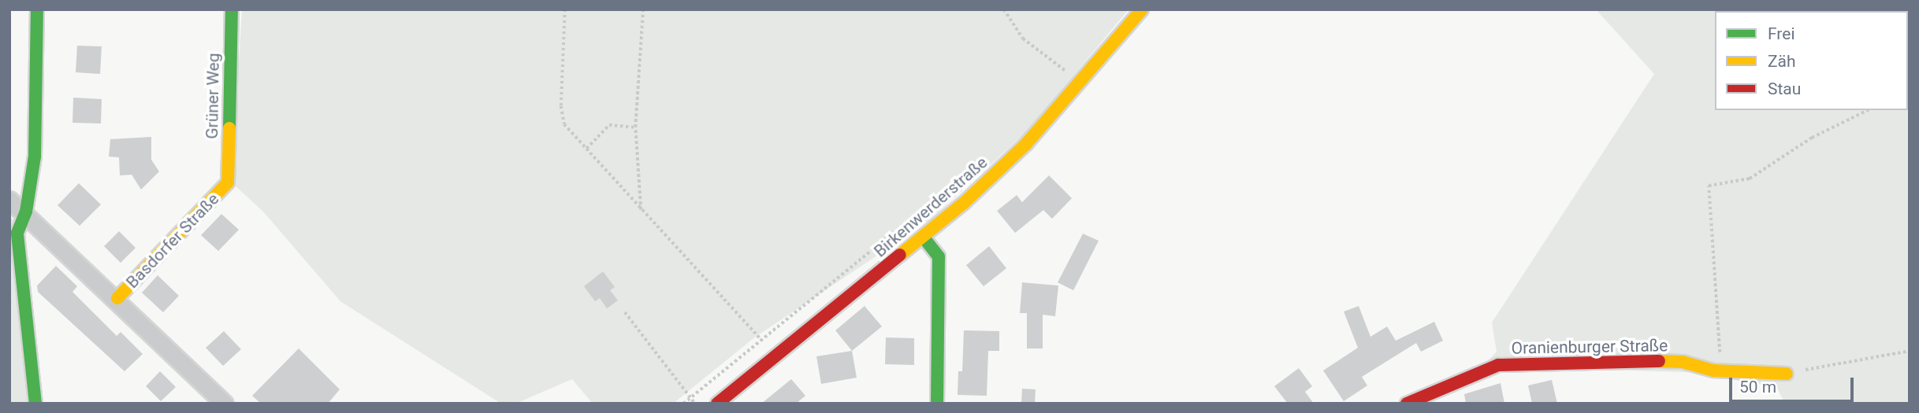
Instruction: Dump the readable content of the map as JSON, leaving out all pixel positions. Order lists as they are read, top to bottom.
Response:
{
  "streets": {
    "street": [
      "Grüner Weg",
      "Birkenwerderstraße",
      "Basdorfer Straße",
      "Oranienburger Straße"
    ]
  },
  "crossings": [
    ["Grüner Weg", "Basdorfer Straße"]
  ],
  "legend": ["Frei", "Zäh", "Stau"],
  "scale_bar": "50 m"
}
